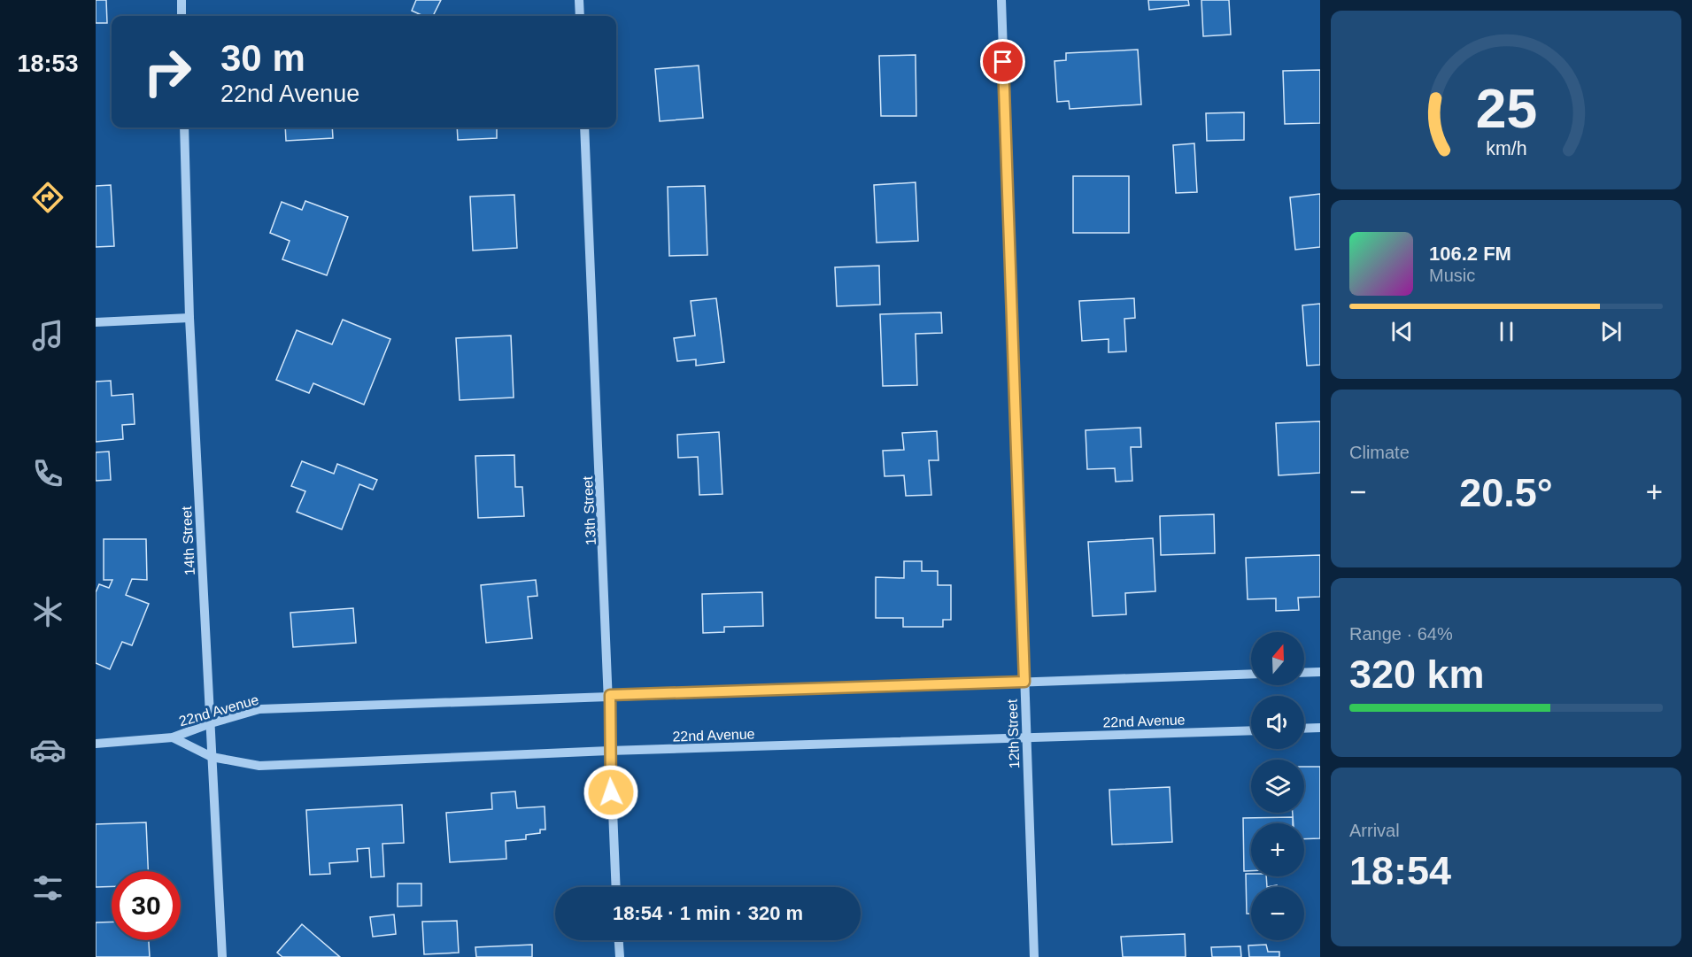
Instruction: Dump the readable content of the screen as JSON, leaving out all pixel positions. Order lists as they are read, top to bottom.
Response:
{
  "streets": {
    "street": [
      "13th Street",
      "14th Street",
      "22nd Avenue",
      "12th Street"
    ]
  },
  "crossings": [
    ["13th Street", "22nd Avenue"],
    ["14th Street", "22nd Avenue"],
    ["22nd Avenue", "12th Street"]
  ],
  "north": "top",
  "page": {
    "tabs": "18:53",
    "turn": ["30 m", "22nd Avenue"],
    "song": ["106.2 FM", "Music"],
    "tile": [
      "Climate",
      ["Range · 64%", "320 km"],
      ["Arrival", "18:54"]
    ],
    "heat": ["−", "20.5°", "+"],
    "map_buttons": ["+", "−"],
    "limit": "30",
    "trip": "18:54 · 1 min · 320 m",
    "gauge": ["25", "km/h"]
  }
}
